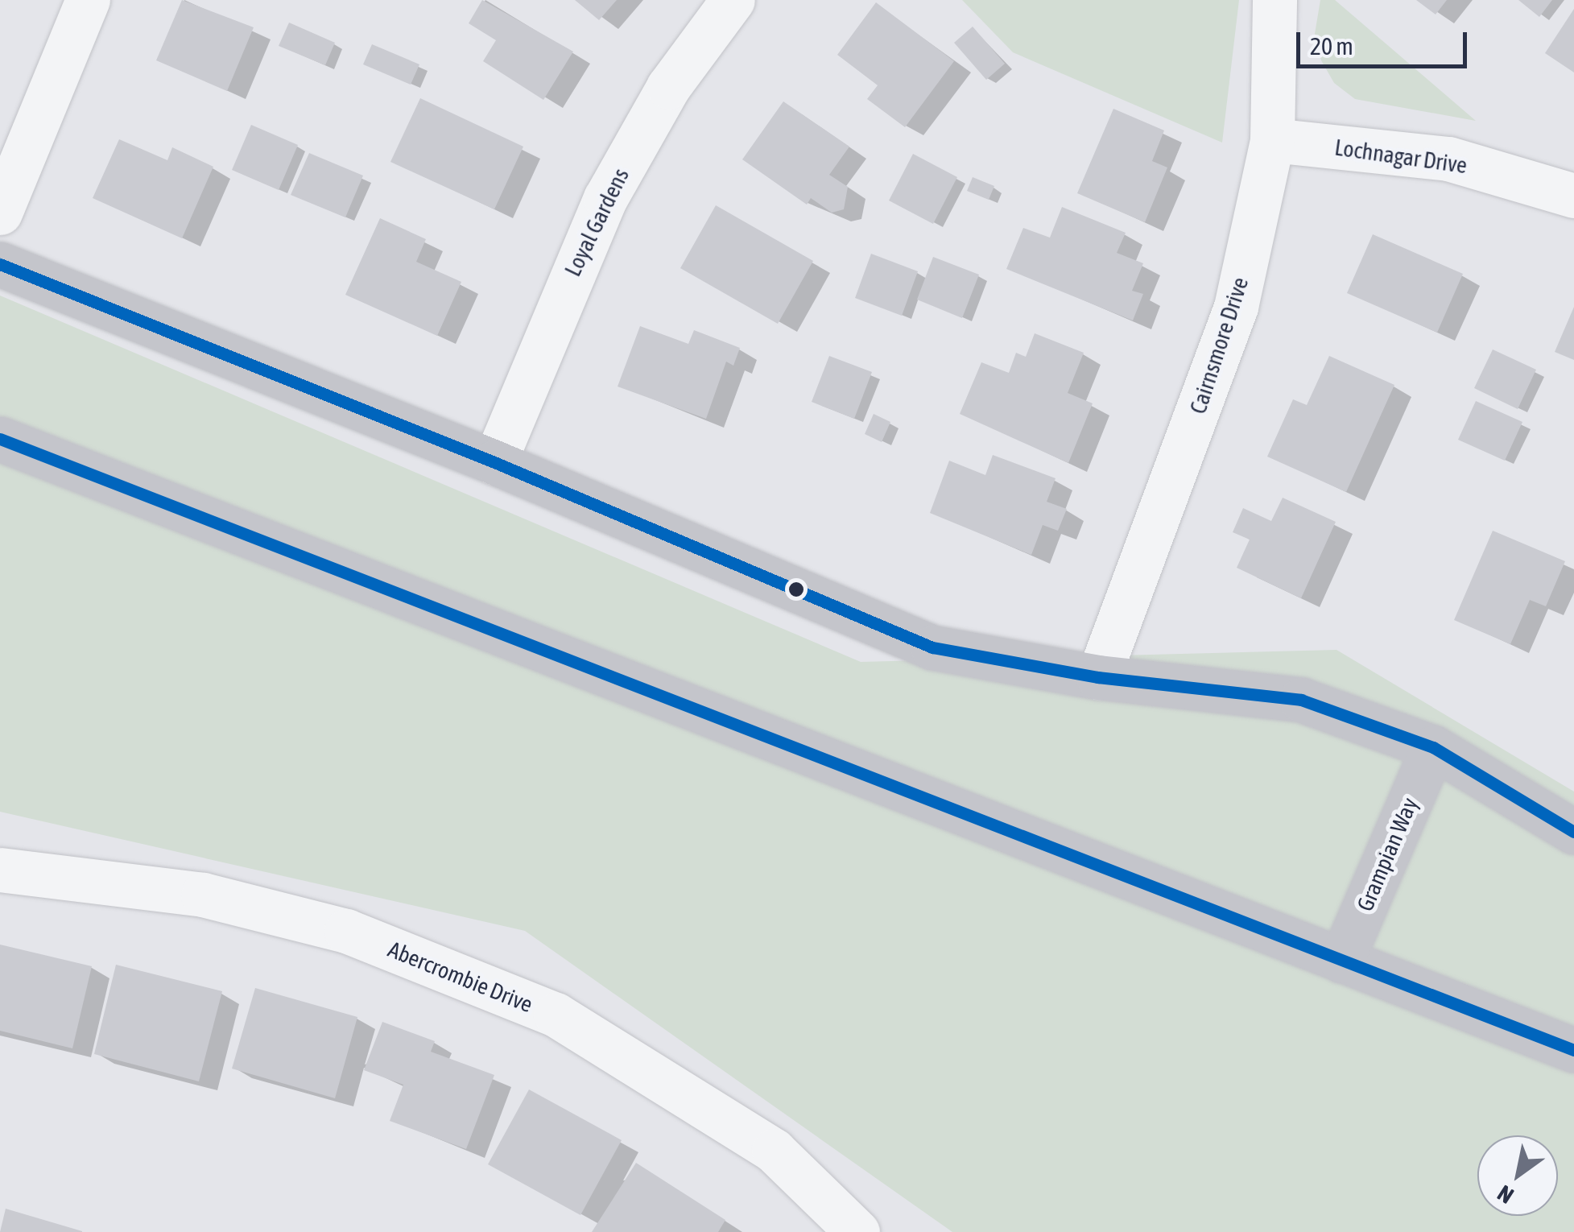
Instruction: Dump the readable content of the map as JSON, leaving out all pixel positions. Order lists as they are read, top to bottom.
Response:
{
  "streets": {
    "street": [
      "Lochnagar Drive",
      "Loyal Gardens",
      "Cairnsmore Drive",
      "Grampian Way",
      "Abercrombie Drive"
    ]
  },
  "crossings": [
    ["Lochnagar Drive", "Cairnsmore Drive"]
  ],
  "scale_bar": "20 m",
  "north": "bottom left"
}
